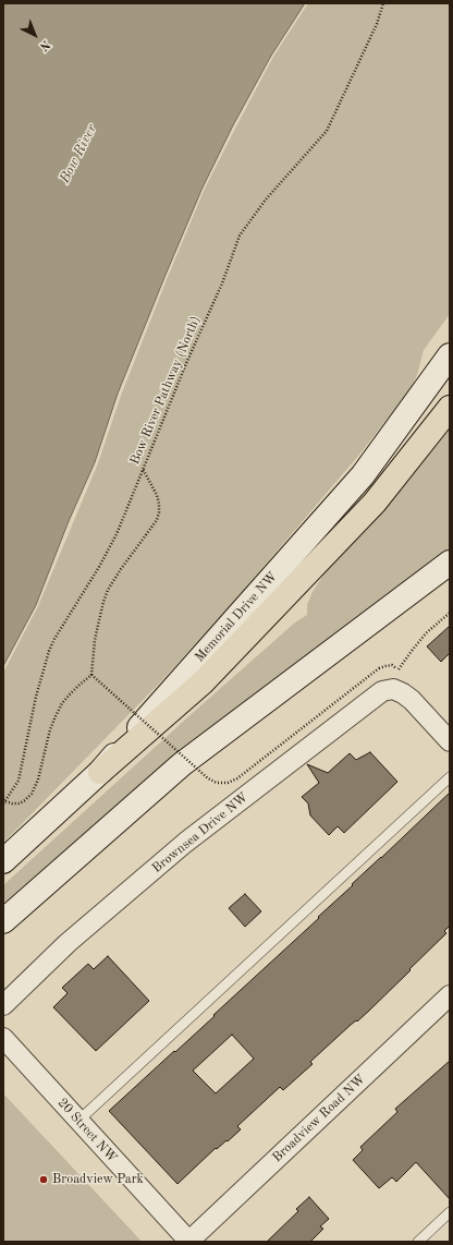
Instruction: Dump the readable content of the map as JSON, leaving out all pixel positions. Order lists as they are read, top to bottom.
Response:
{
  "streets": {
    "main road": ["Memorial Drive NW"],
    "street": ["Brownsea Drive NW", "Broadview Road NW", "20 Street NW"],
    "path": ["Bow River Pathway (North)"]
  },
  "crossings": [
    ["Broadview Road NW", "20 Street NW"]
  ],
  "water": ["Bow River"],
  "places": ["Broadview Park"],
  "north": "bottom right"
}
